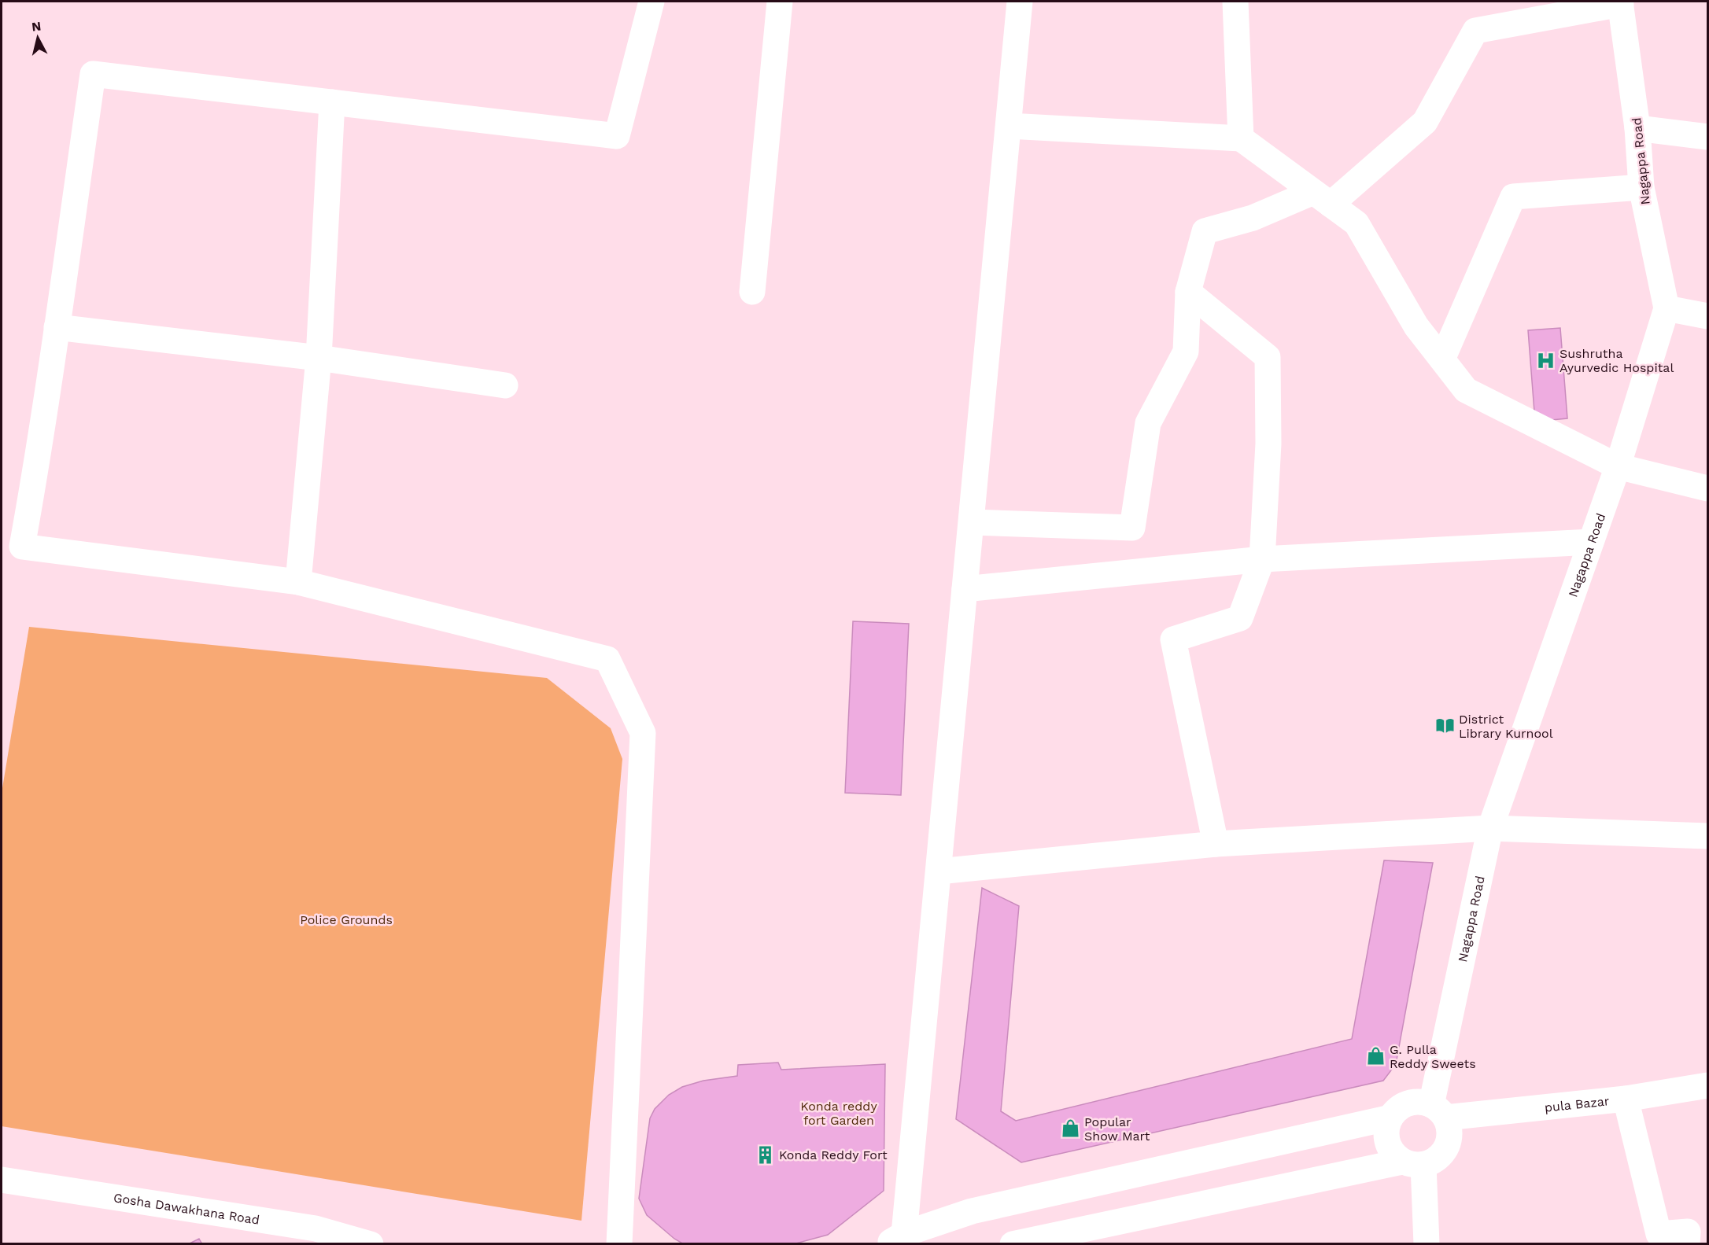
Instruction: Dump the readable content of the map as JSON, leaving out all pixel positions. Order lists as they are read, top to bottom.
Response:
{
  "streets": {
    "street": ["Nagappa Road", "pula Bazar", "Gosha Dawakhana Road"]
  },
  "crossings": [
    ["Nagappa Road", "pula Bazar"]
  ],
  "parks": ["Police Grounds", "Konda reddy fort Garden"],
  "places": {
    "hospital": ["Sushrutha Ayurvedic Hospital"],
    "library": ["District Library Kurnool"],
    "shop": ["G. Pulla Reddy Sweets", "Popular Show Mart"],
    "building": ["Konda Reddy Fort"]
  },
  "north": "top"
}
